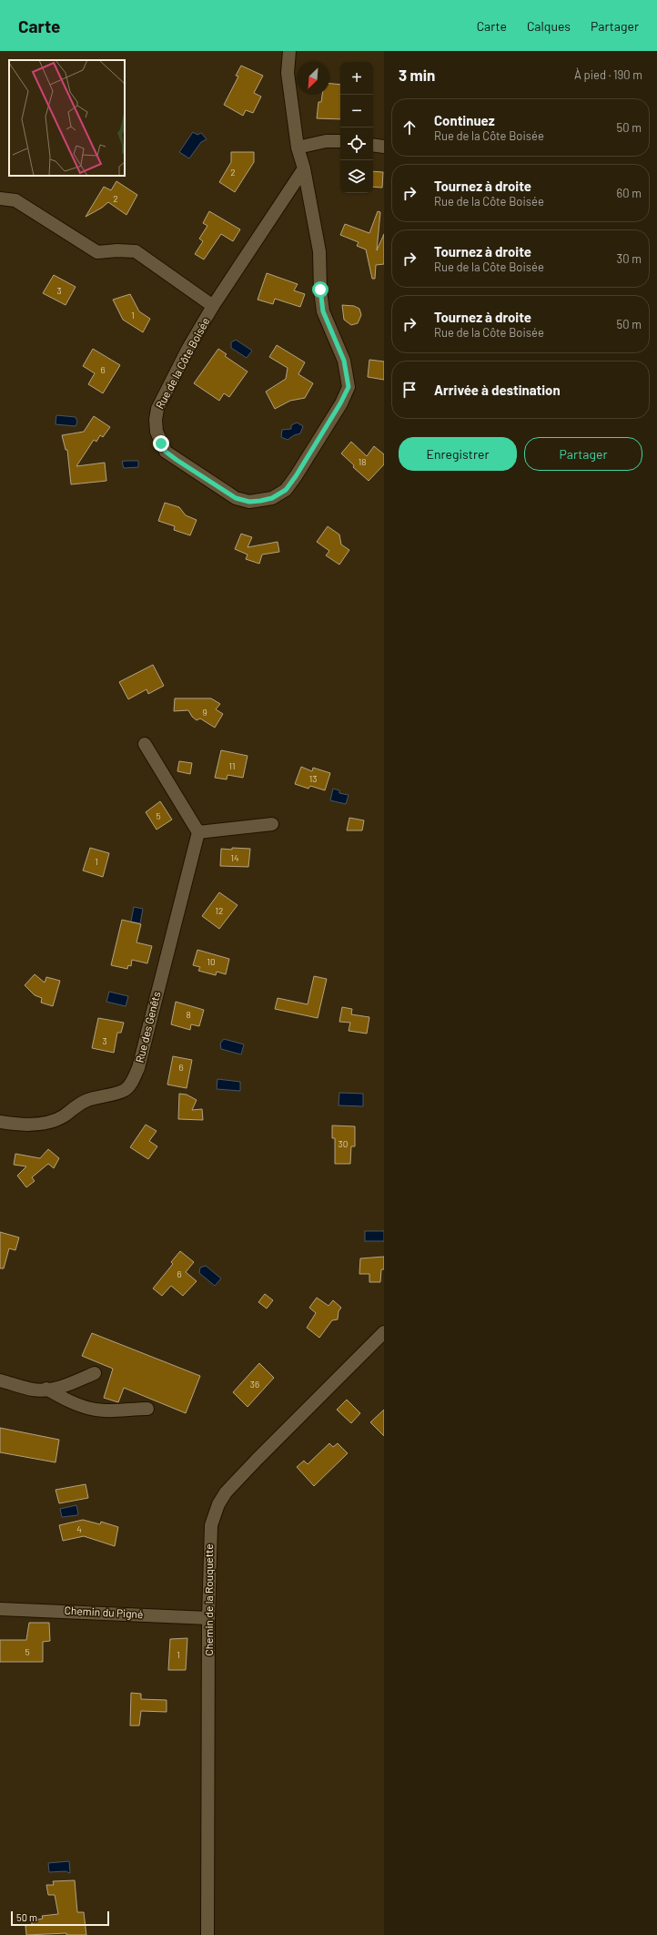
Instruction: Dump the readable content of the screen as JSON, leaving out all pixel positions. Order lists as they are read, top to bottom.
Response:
{
  "streets": {
    "street": [
      "Rue de la Côte Boisée",
      "Rue des Genêts",
      "Chemin de la Rouquette",
      "Chemin du Pigné"
    ]
  },
  "crossings": [
    ["Chemin de la Rouquette", "Chemin du Pigné"]
  ],
  "house_numbers": [
    "2",
    "2",
    "3",
    "1",
    "6",
    "18",
    "9",
    "11",
    "13",
    "5",
    "14",
    "1",
    "12",
    "10",
    "8",
    "3",
    "6",
    "30",
    "6",
    "36",
    "4",
    "5",
    "1"
  ],
  "scale_bar": "50 m",
  "north": "bottom left",
  "page": {
    "header": "Carte",
    "nav": ["Carte", "Calques", "Partager"],
    "heading": ["3 min", "À pied · 190 m"],
    "map_buttons": ["+", "−"],
    "list": [
      ["Continuez", "Rue de la Côte Boisée", "50 m"],
      ["Tournez à droite", "Rue de la Côte Boisée", "60 m"],
      ["Tournez à droite", "Rue de la Côte Boisée", "30 m"],
      ["Tournez à droite", "Rue de la Côte Boisée", "50 m"],
      "Arrivée à destination"
    ],
    "buttons": ["Enregistrer", "Partager"],
    "scale": "50 m"
  }
}
